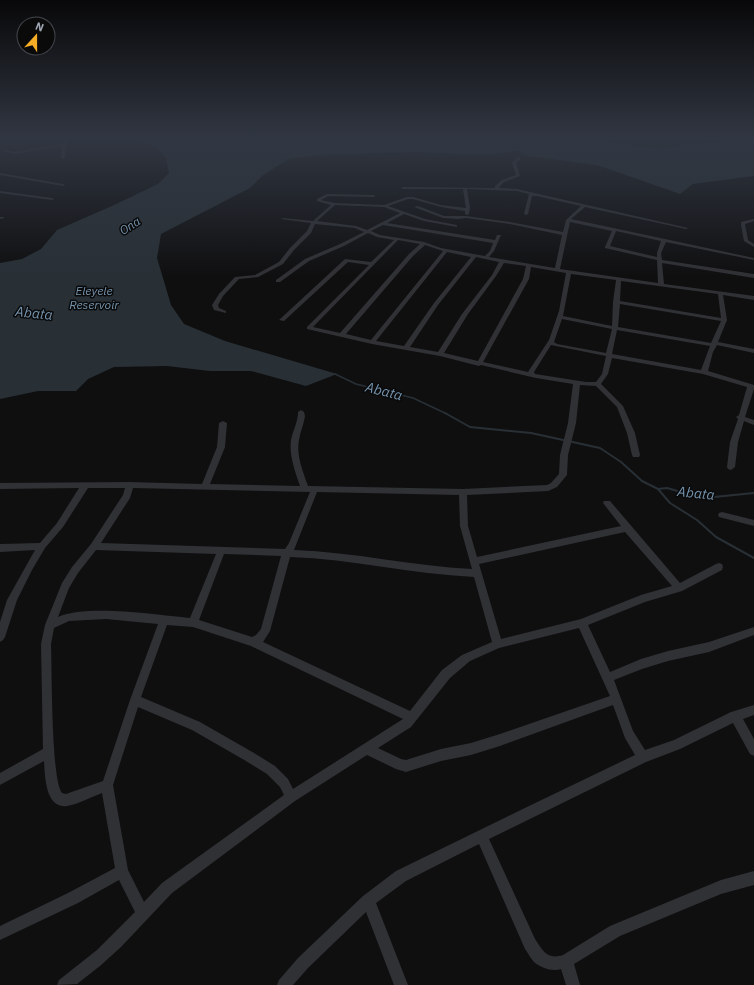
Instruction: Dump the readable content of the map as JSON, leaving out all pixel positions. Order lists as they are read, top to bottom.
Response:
{
  "water": ["Ona", "Eleyele Reservoir", "Abata"],
  "north": "top"
}
